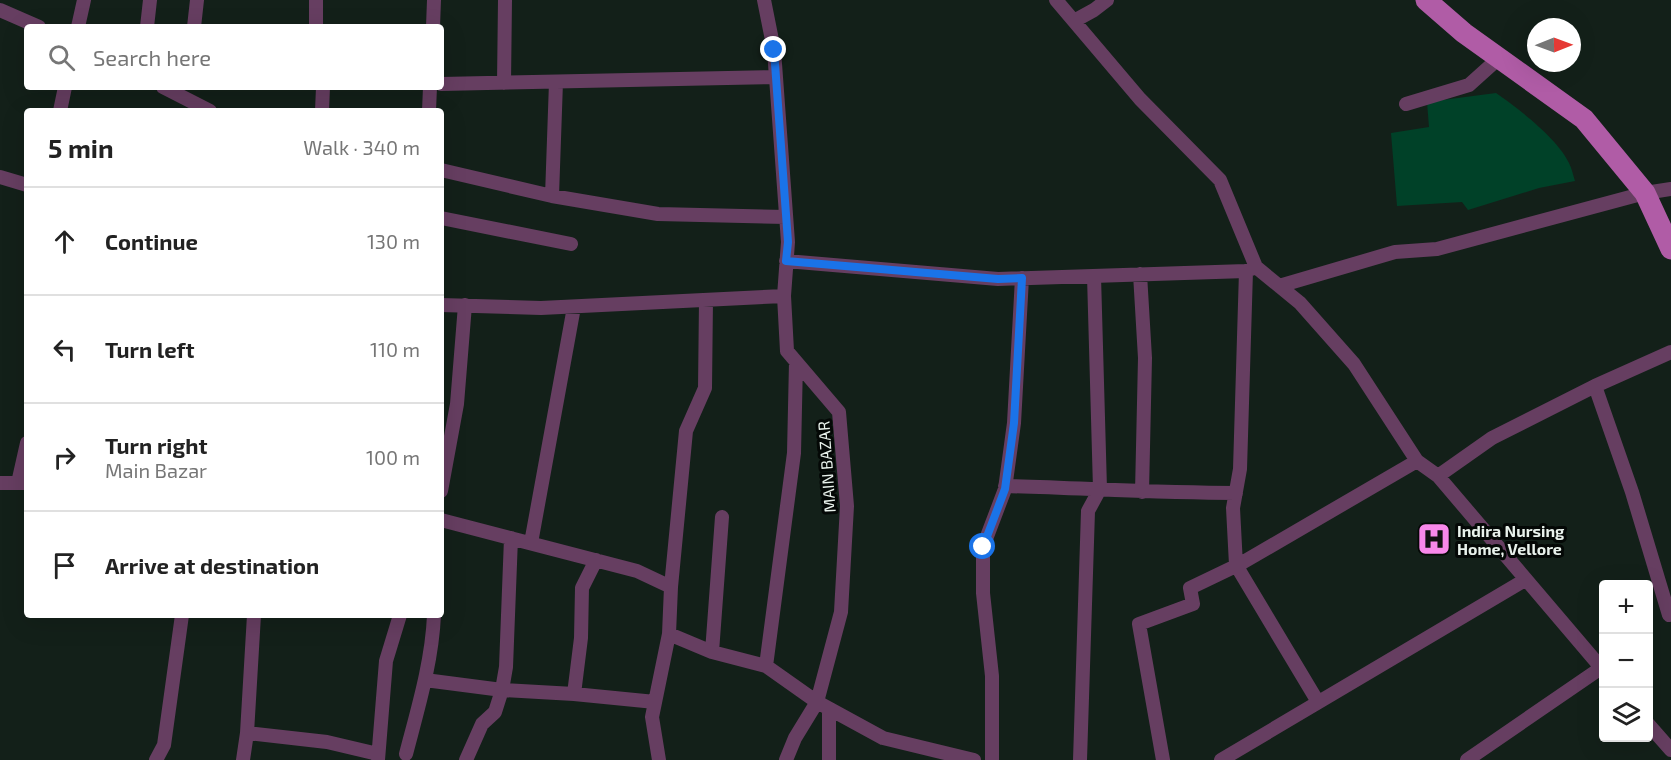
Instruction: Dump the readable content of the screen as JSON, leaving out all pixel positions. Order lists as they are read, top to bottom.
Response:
{
  "streets": {
    "street": ["MAIN BAZAR"]
  },
  "places": {
    "hospital": ["Indira Nursing Home, Vellore"]
  },
  "north": "right",
  "page": {
    "search": "Search here",
    "heading": ["5 min", "Walk · 340 m"],
    "list": [
      ["Continue", "130 m"],
      ["Turn left", "110 m"],
      ["Turn right", "Main Bazar", "100 m"],
      "Arrive at destination"
    ],
    "map_buttons": ["+", "−"]
  }
}
